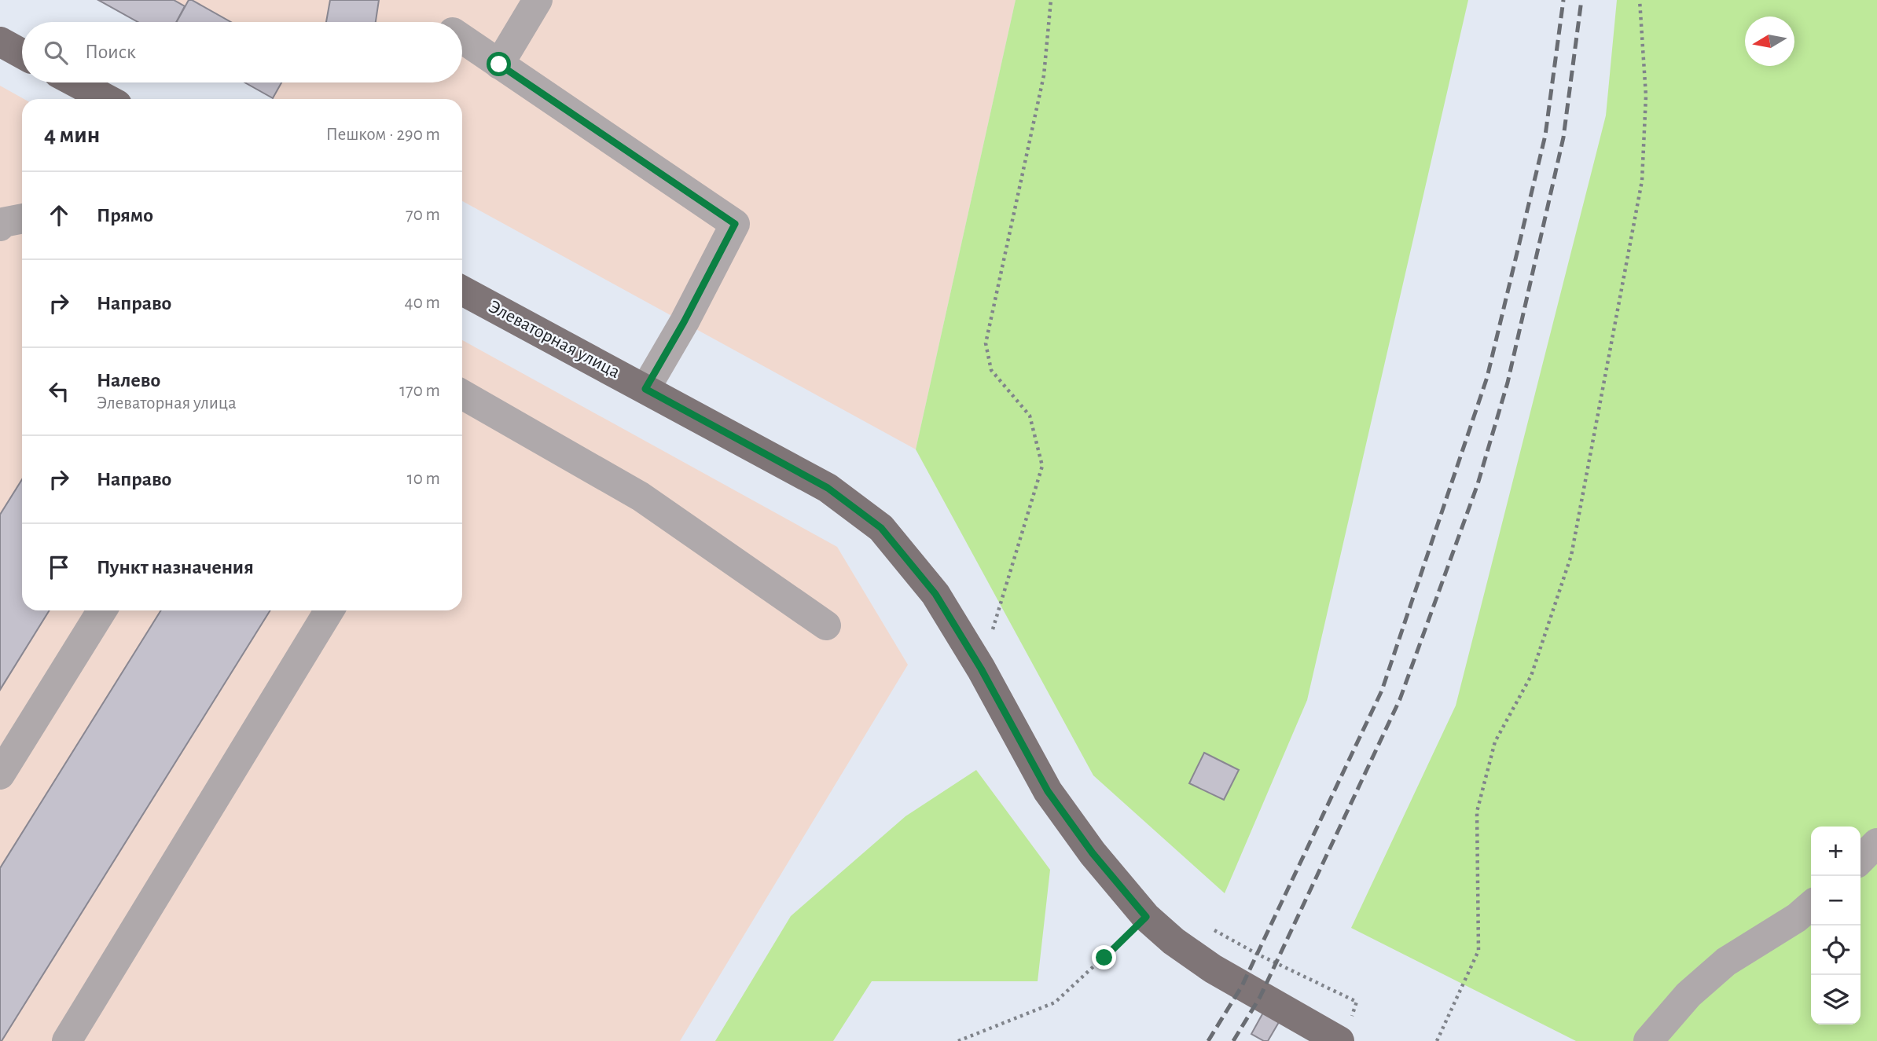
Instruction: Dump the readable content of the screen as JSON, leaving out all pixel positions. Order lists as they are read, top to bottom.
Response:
{
  "streets": {
    "main road": ["Элеваторная улица"]
  },
  "north": "left",
  "page": {
    "search": "Поиск",
    "heading": ["4 мин", "Пешком · 290 m"],
    "list": [
      ["Прямо", "70 m"],
      ["Направо", "40 m"],
      ["Налево", "Элеваторная улица", "170 m"],
      ["Направо", "10 m"],
      "Пункт назначения"
    ],
    "map_buttons": ["+", "−"]
  }
}
